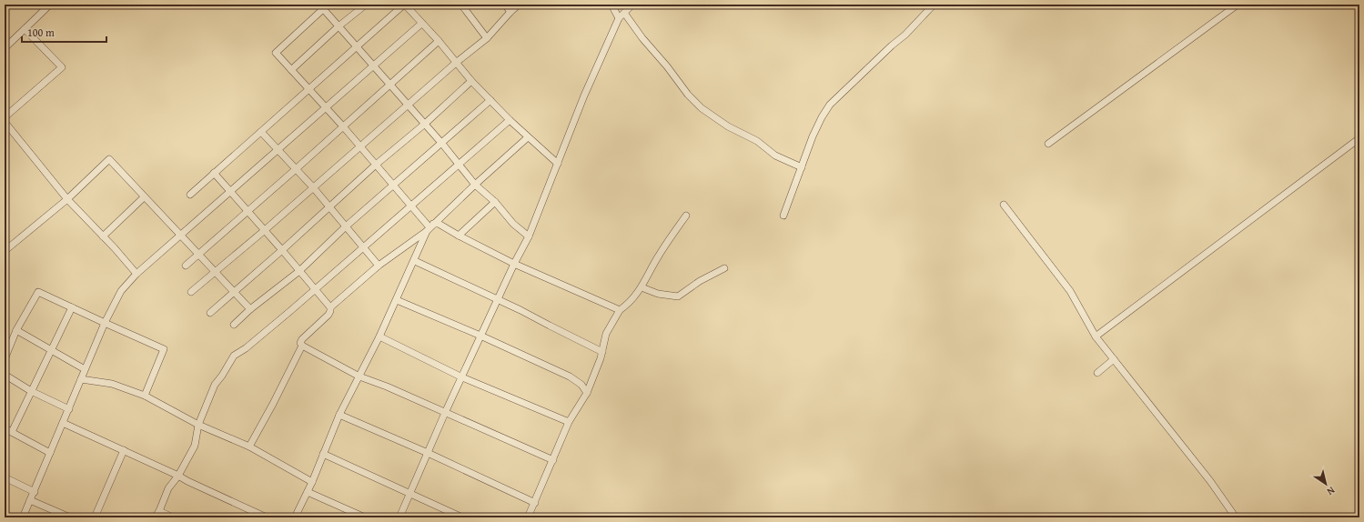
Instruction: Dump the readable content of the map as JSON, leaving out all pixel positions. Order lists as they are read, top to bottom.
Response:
{
  "scale_bar": "100 m",
  "north": "bottom right"
}
